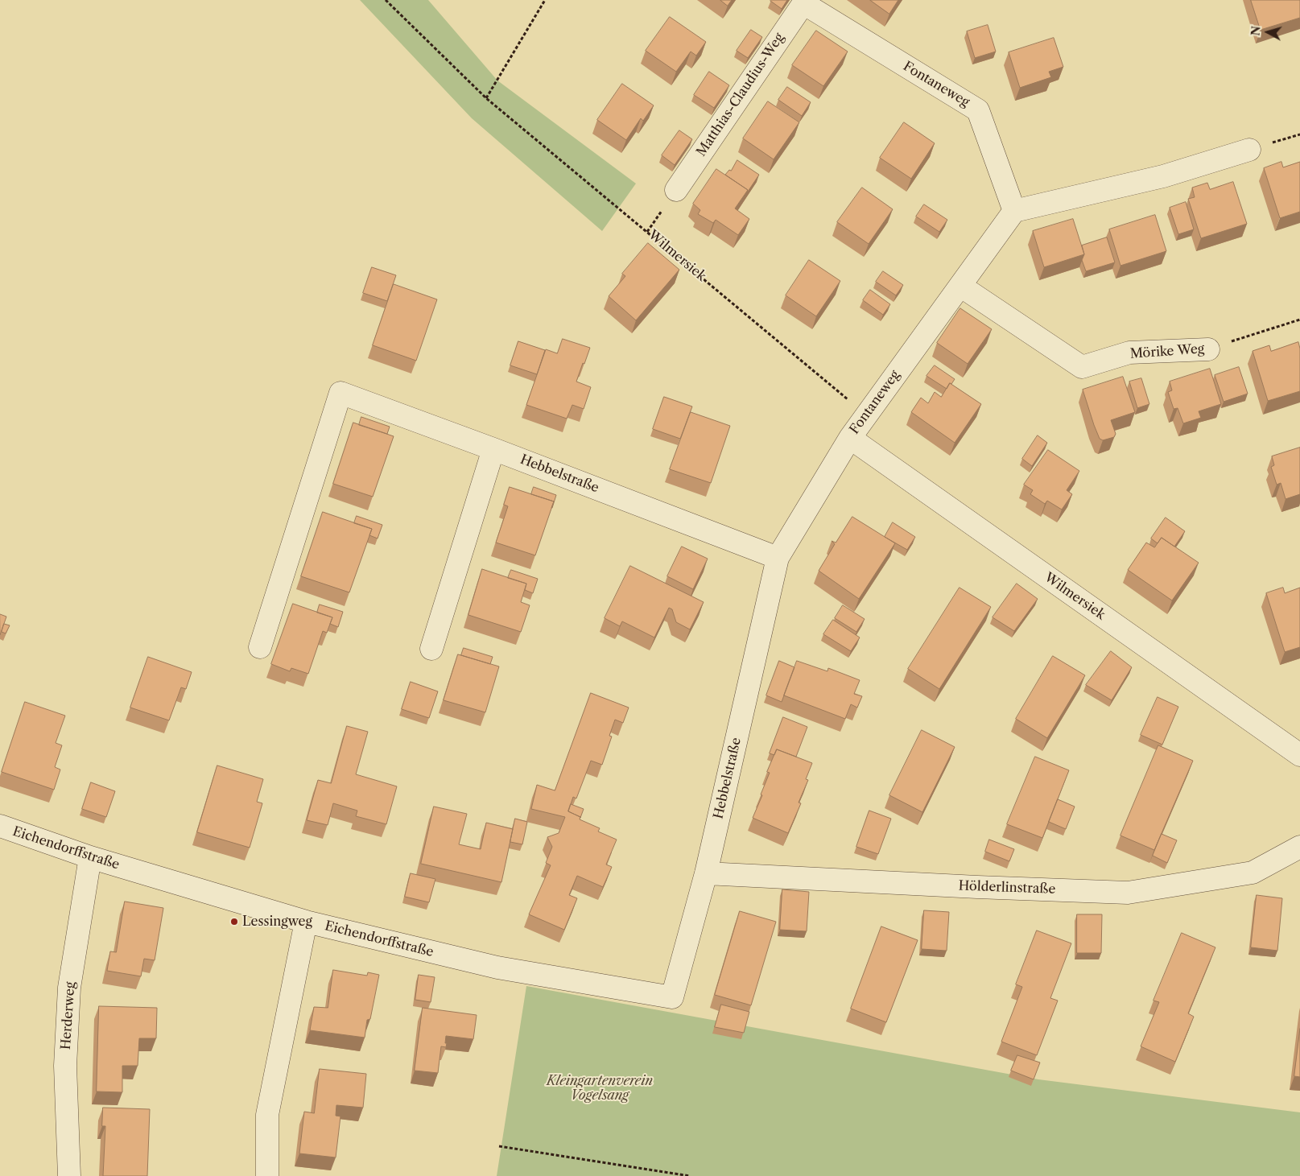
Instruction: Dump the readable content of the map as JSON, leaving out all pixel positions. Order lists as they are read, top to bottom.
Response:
{
  "streets": {
    "street": [
      "Fontaneweg",
      "Matthias-Claudius-Weg",
      "Wilmersiek",
      "Mörike Weg",
      "Hebbelstraße",
      "Eichendorffstraße",
      "Hölderlinstraße",
      "Herderweg"
    ]
  },
  "crossings": [
    ["Fontaneweg", "Matthias-Claudius-Weg"],
    ["Fontaneweg", "Wilmersiek"],
    ["Fontaneweg", "Mörike Weg"],
    ["Fontaneweg", "Hebbelstraße"],
    ["Wilmersiek", "Hebbelstraße"],
    ["Hebbelstraße", "Eichendorffstraße"],
    ["Hebbelstraße", "Hölderlinstraße"],
    ["Eichendorffstraße", "Herderweg"]
  ],
  "parks": ["Kleingartenverein Vogelsang"],
  "places": ["Lessingweg"],
  "north": "left"
}
